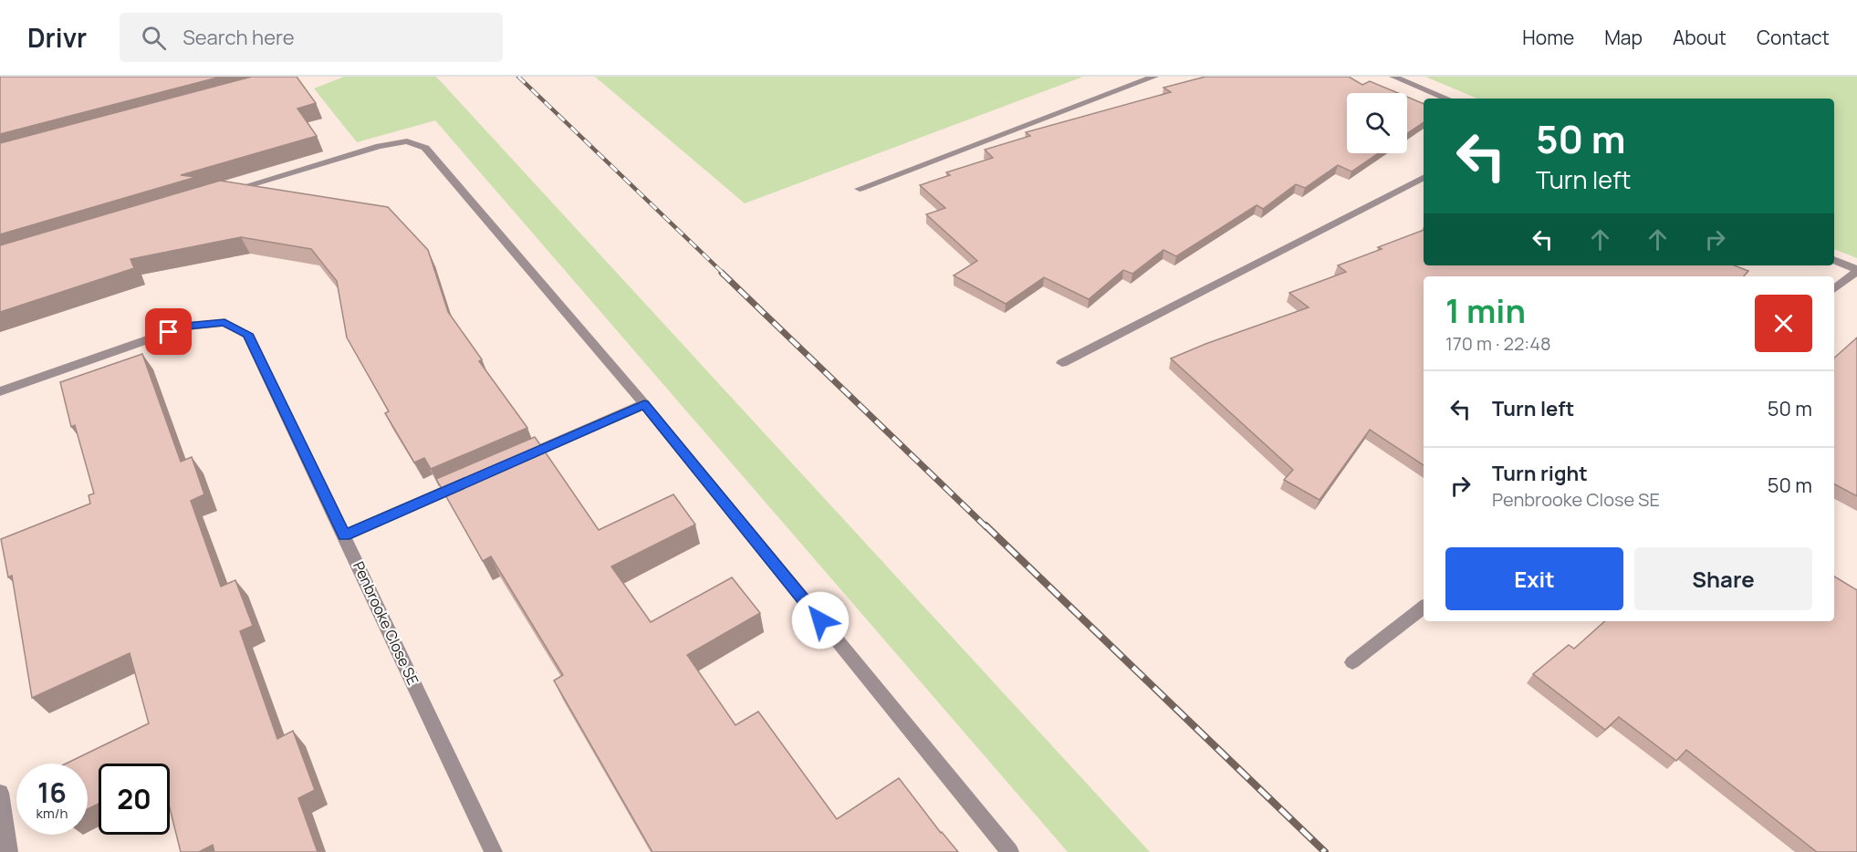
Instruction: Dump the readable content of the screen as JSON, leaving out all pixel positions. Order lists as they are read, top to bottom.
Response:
{
  "streets": {
    "street": ["Penbrooke Close SE"]
  },
  "page": {
    "header": "Drivr",
    "search": "Search here",
    "nav": [
      "Home",
      "Map",
      "About",
      "Contact"
    ],
    "turn": ["50 m", "Turn left"],
    "heading": ["1 min", "170 m · 22:48"],
    "list": [
      {
        "name": "Turn left",
        "value": "50 m"
      },
      {
        "name": "Turn right",
        "note": "Penbrooke Close SE",
        "value": "50 m"
      }
    ],
    "buttons": ["Exit", "Share"],
    "speed": "16 km/h",
    "limit": "20"
  }
}
